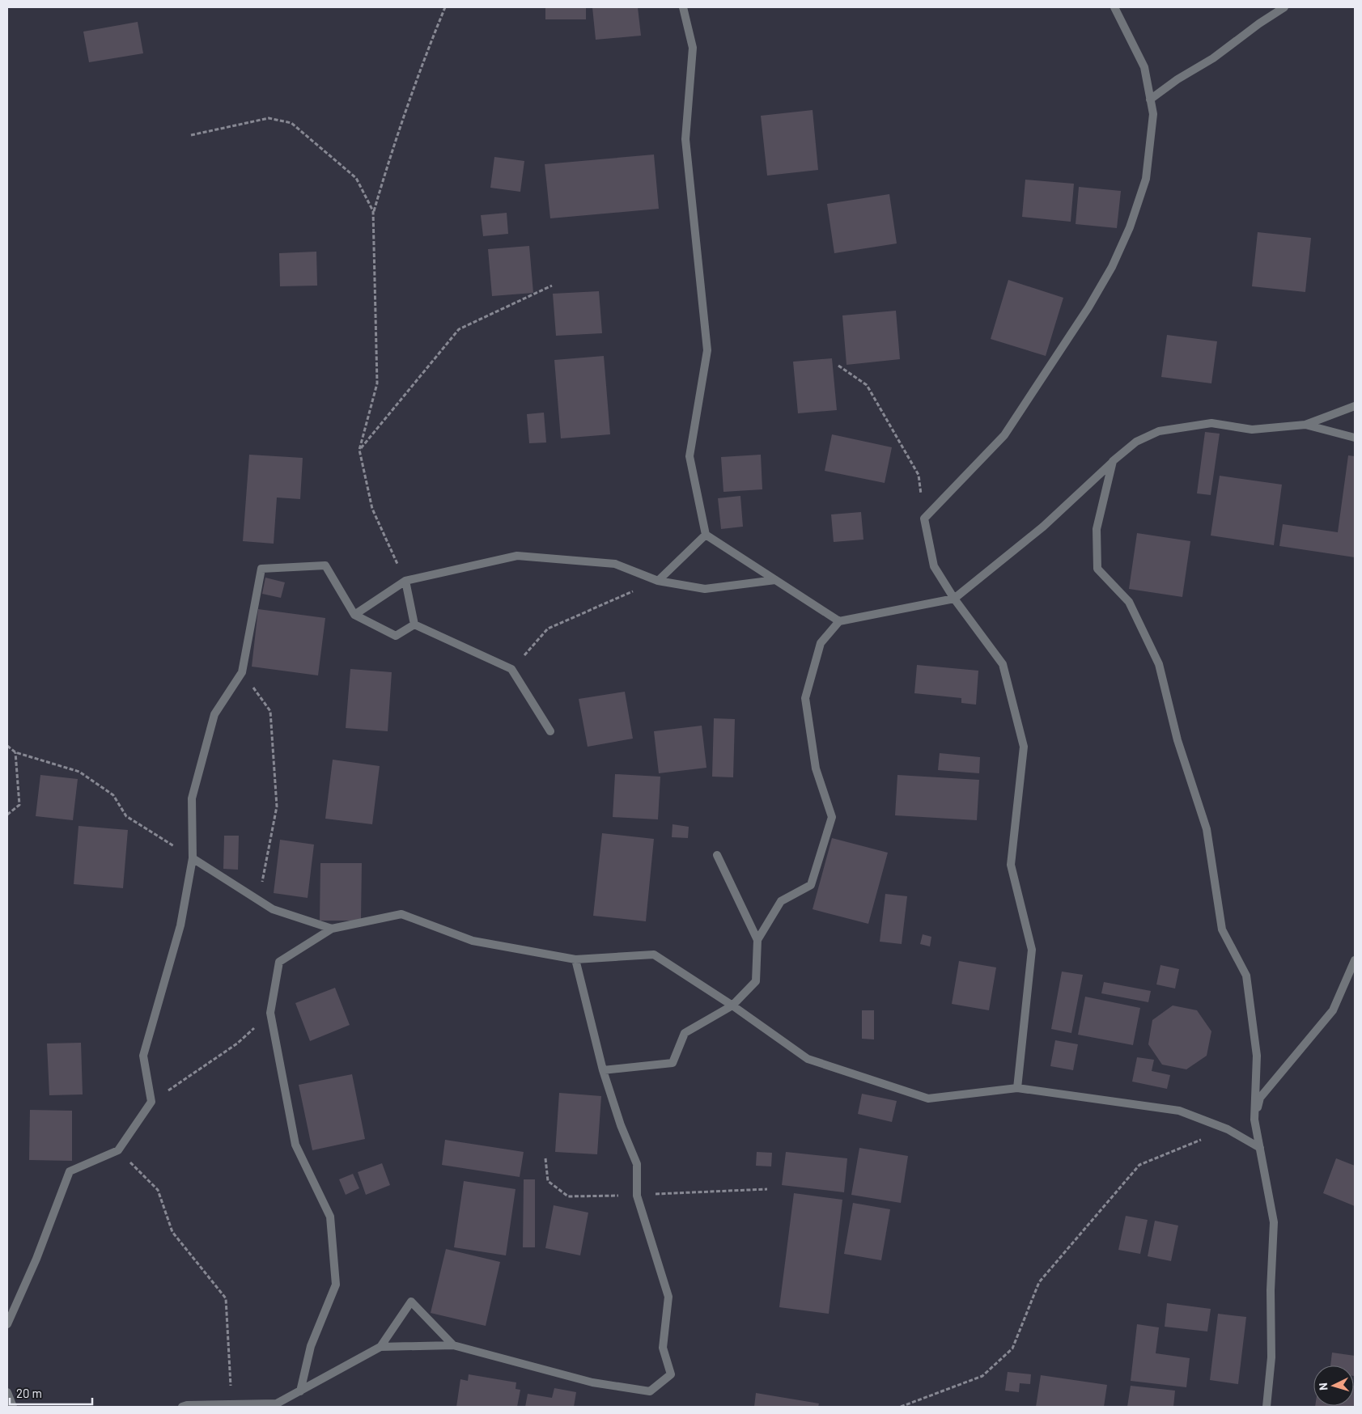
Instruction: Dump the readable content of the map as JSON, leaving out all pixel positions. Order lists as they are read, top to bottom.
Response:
{
  "scale_bar": "20 m",
  "north": "left"
}
